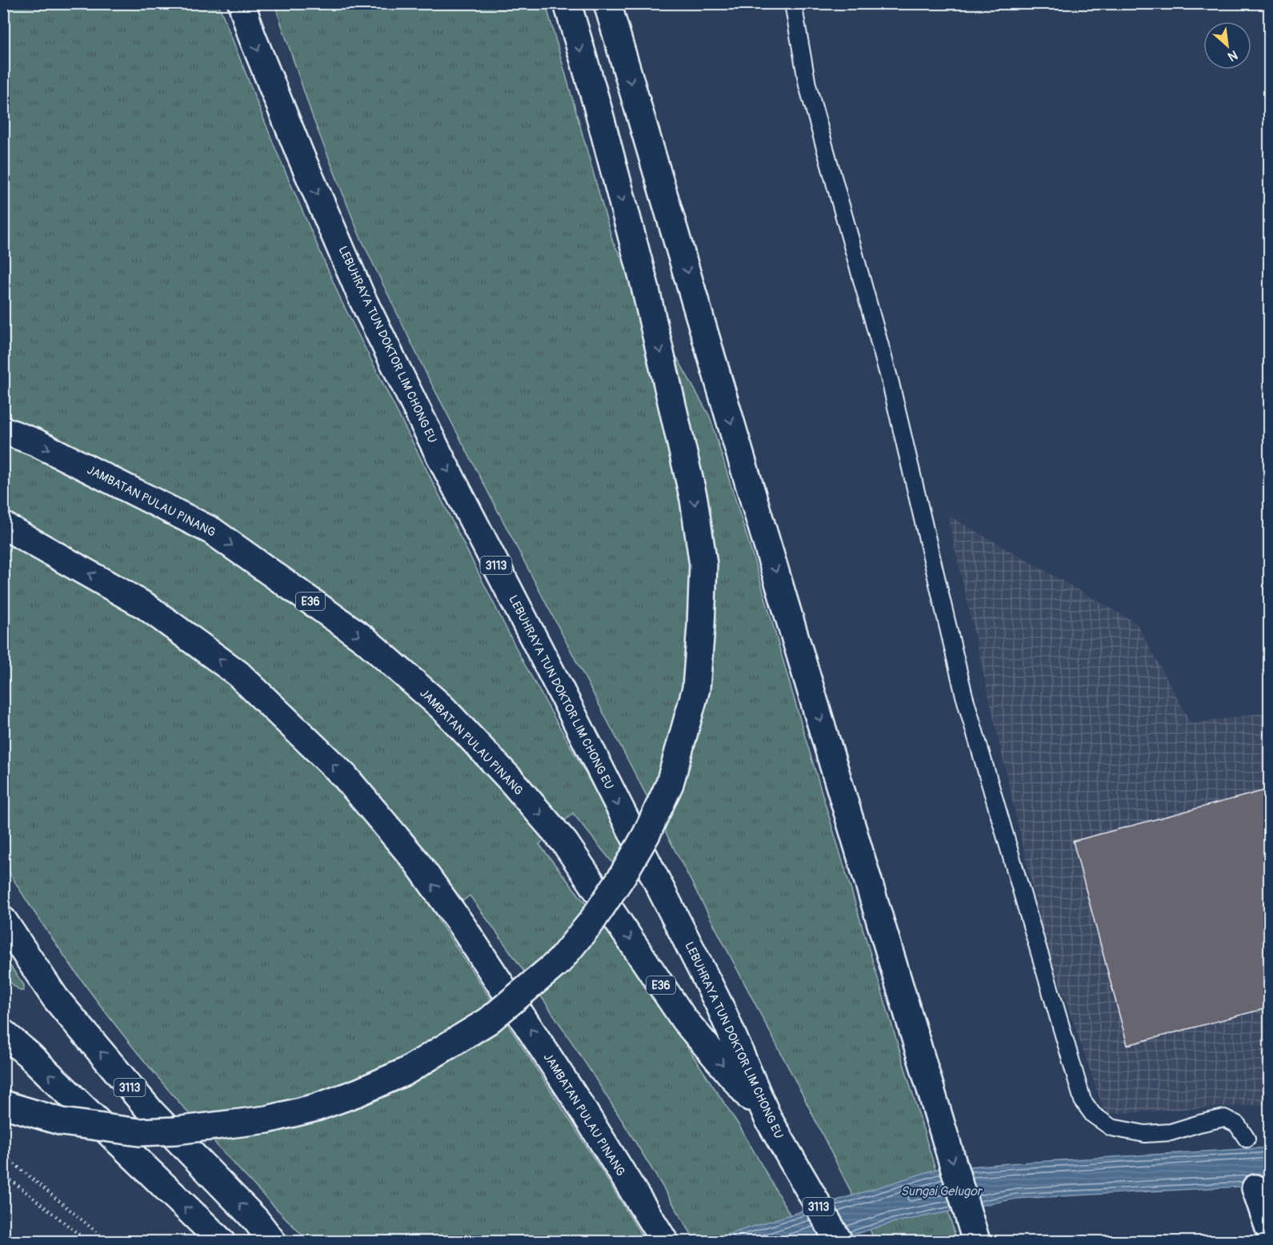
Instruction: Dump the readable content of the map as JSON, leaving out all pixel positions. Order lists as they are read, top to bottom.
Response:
{
  "streets": {
    "main road": [
      "LEBUHRAYA TUN DOKTOR LIM CHONG EU",
      "JAMBATAN PULAU PINANG",
      "3113",
      "E36"
    ]
  },
  "crossings": [
    ["LEBUHRAYA TUN DOKTOR LIM CHONG EU", "JAMBATAN PULAU PINANG"]
  ],
  "water": ["Sungai Gelugor"],
  "north": "bottom right"
}
